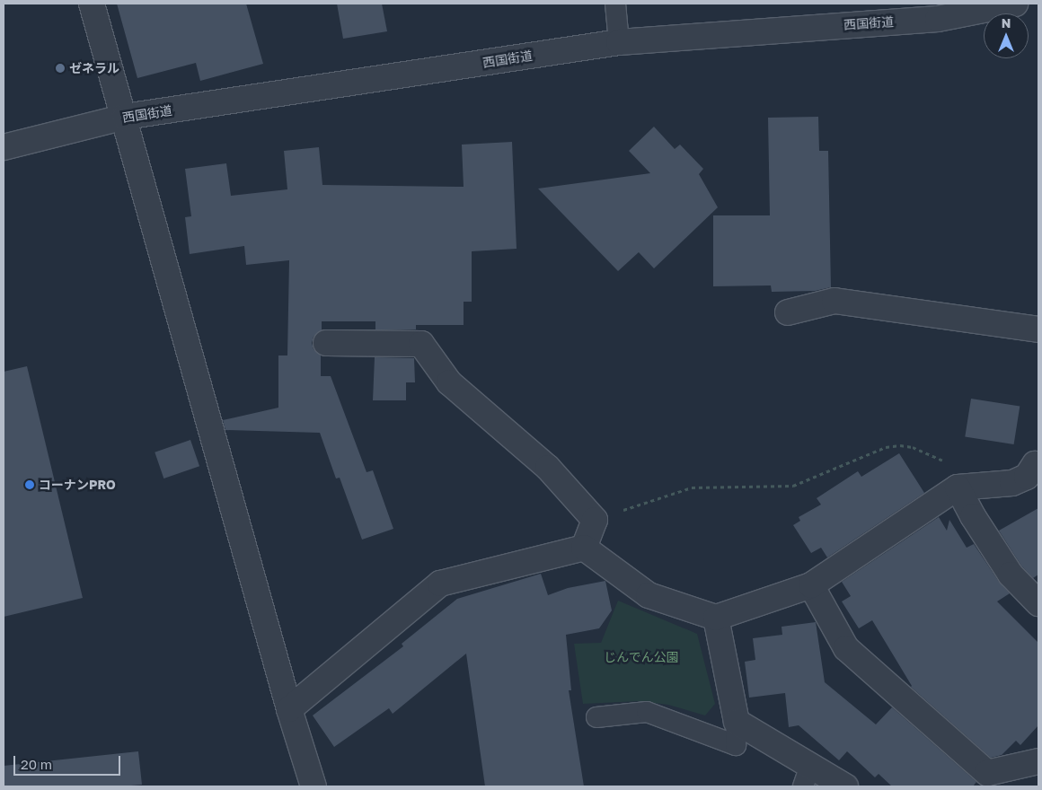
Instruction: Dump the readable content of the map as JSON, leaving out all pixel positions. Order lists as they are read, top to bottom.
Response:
{
  "streets": {
    "street": ["西国街道"]
  },
  "parks": ["じんでん公園"],
  "places": ["ゼネラル", "コーナンPRO"],
  "scale_bar": "20 m",
  "north": "top"
}
